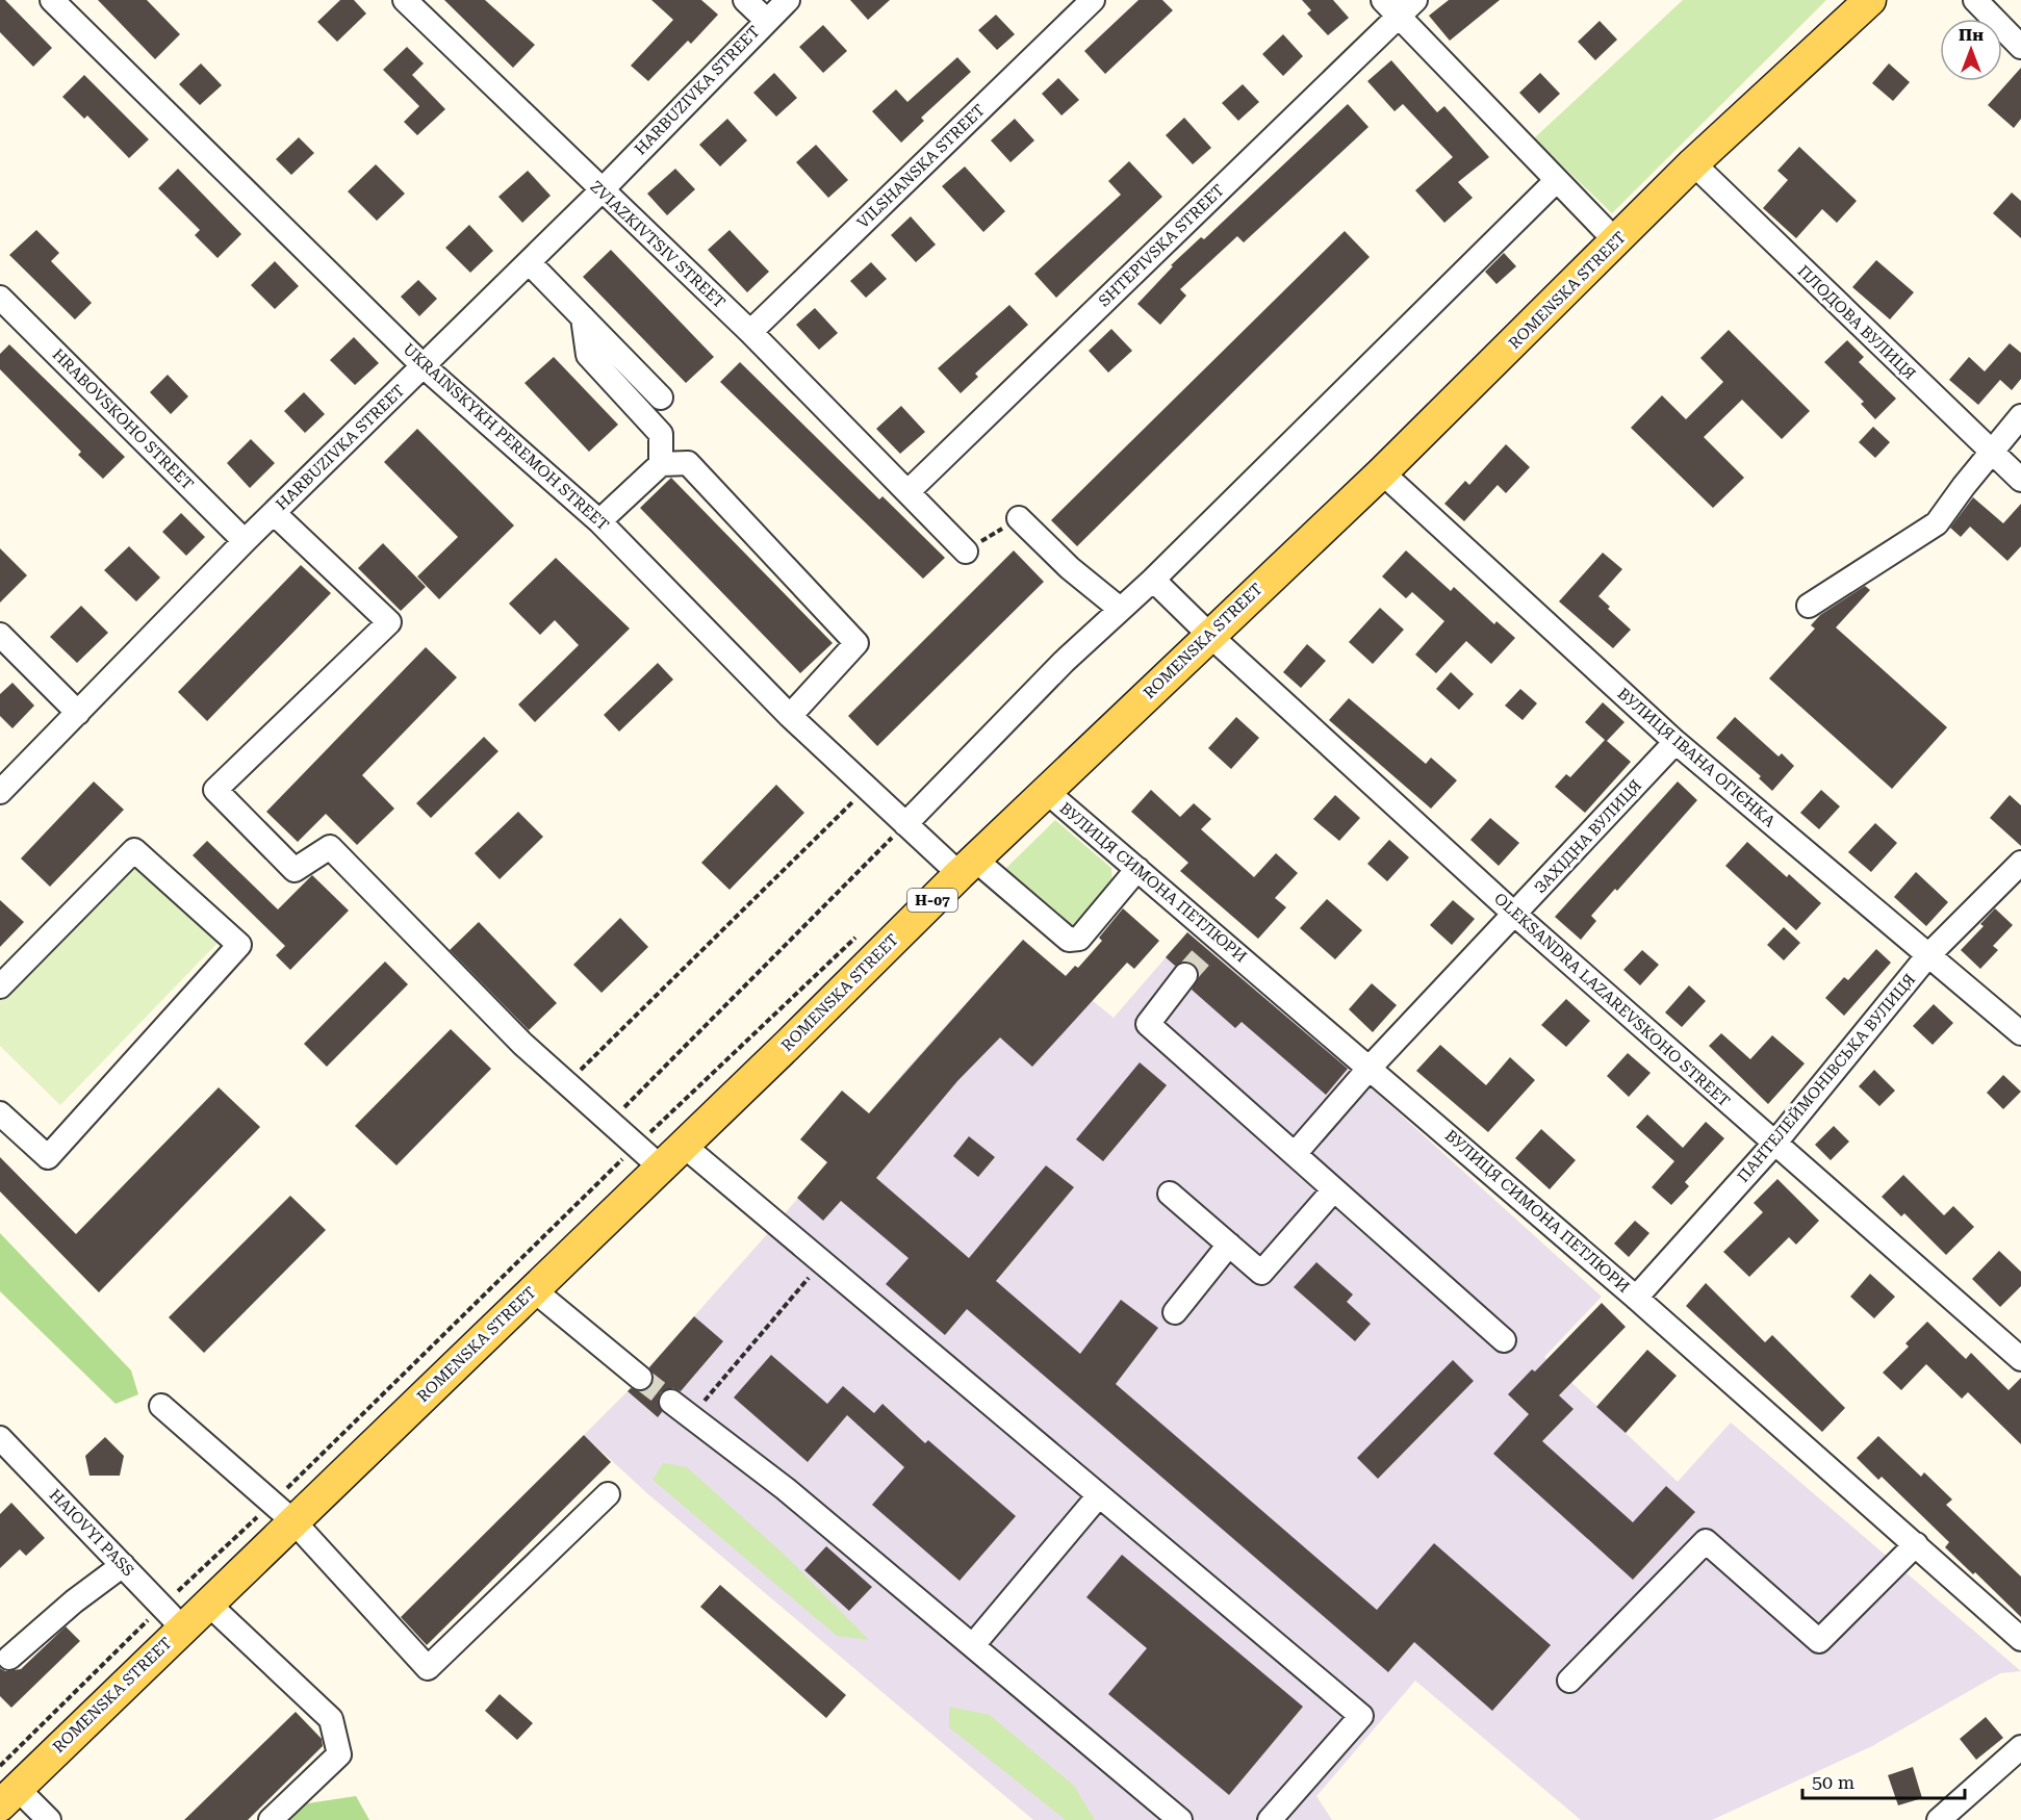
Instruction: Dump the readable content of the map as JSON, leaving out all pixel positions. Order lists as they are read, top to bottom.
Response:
{
  "streets": {
    "main road": ["ROMENSKA STREET", "Н-07"],
    "street": [
      "HARBUZIVKA STREET",
      "VILSHANSKA STREET",
      "ZVIAZKIVTSIV STREET",
      "SHTEPIVSKA STREET",
      "ПЛОДОВА ВУЛИЦЯ",
      "HRABOVSKOHO STREET",
      "UKRAINSKYKH PEREMOH STREET",
      "ВУЛИЦЯ ІВАНА ОГІЄНКА",
      "ЗАХІДНА ВУЛИЦЯ",
      "ВУЛИЦЯ СИМОНА ПЕТЛЮРИ",
      "OLEKSANDRA LAZAREVSKOHO STREET",
      "ПАНТЕЛЕЙМОНІВСЬКА ВУЛИЦЯ",
      "HAIOVYI PASS"
    ]
  },
  "crossings": [
    ["HARBUZIVKA STREET", "ZVIAZKIVTSIV STREET"],
    ["HARBUZIVKA STREET", "HRABOVSKOHO STREET"],
    ["HARBUZIVKA STREET", "UKRAINSKYKH PEREMOH STREET"],
    ["VILSHANSKA STREET", "ZVIAZKIVTSIV STREET"],
    ["ZVIAZKIVTSIV STREET", "SHTEPIVSKA STREET"],
    ["ROMENSKA STREET", "ПЛОДОВА ВУЛИЦЯ"],
    ["ROMENSKA STREET", "UKRAINSKYKH PEREMOH STREET"],
    ["ROMENSKA STREET", "ВУЛИЦЯ ІВАНА ОГІЄНКА"],
    ["ROMENSKA STREET", "ВУЛИЦЯ СИМОНА ПЕТЛЮРИ"],
    ["ROMENSKA STREET", "OLEKSANDRA LAZAREVSKOHO STREET"],
    ["ROMENSKA STREET", "HAIOVYI PASS"],
    ["UKRAINSKYKH PEREMOH STREET", "ВУЛИЦЯ СИМОНА ПЕТЛЮРИ"],
    ["ВУЛИЦЯ ІВАНА ОГІЄНКА", "ЗАХІДНА ВУЛИЦЯ"],
    ["ВУЛИЦЯ ІВАНА ОГІЄНКА", "ПАНТЕЛЕЙМОНІВСЬКА ВУЛИЦЯ"],
    ["ЗАХІДНА ВУЛИЦЯ", "ВУЛИЦЯ СИМОНА ПЕТЛЮРИ"],
    ["ЗАХІДНА ВУЛИЦЯ", "OLEKSANDRA LAZAREVSKOHO STREET"],
    ["ВУЛИЦЯ СИМОНА ПЕТЛЮРИ", "ПАНТЕЛЕЙМОНІВСЬКА ВУЛИЦЯ"],
    ["OLEKSANDRA LAZAREVSKOHO STREET", "ПАНТЕЛЕЙМОНІВСЬКА ВУЛИЦЯ"]
  ],
  "scale_bar": "50 m",
  "north": "top"
}
